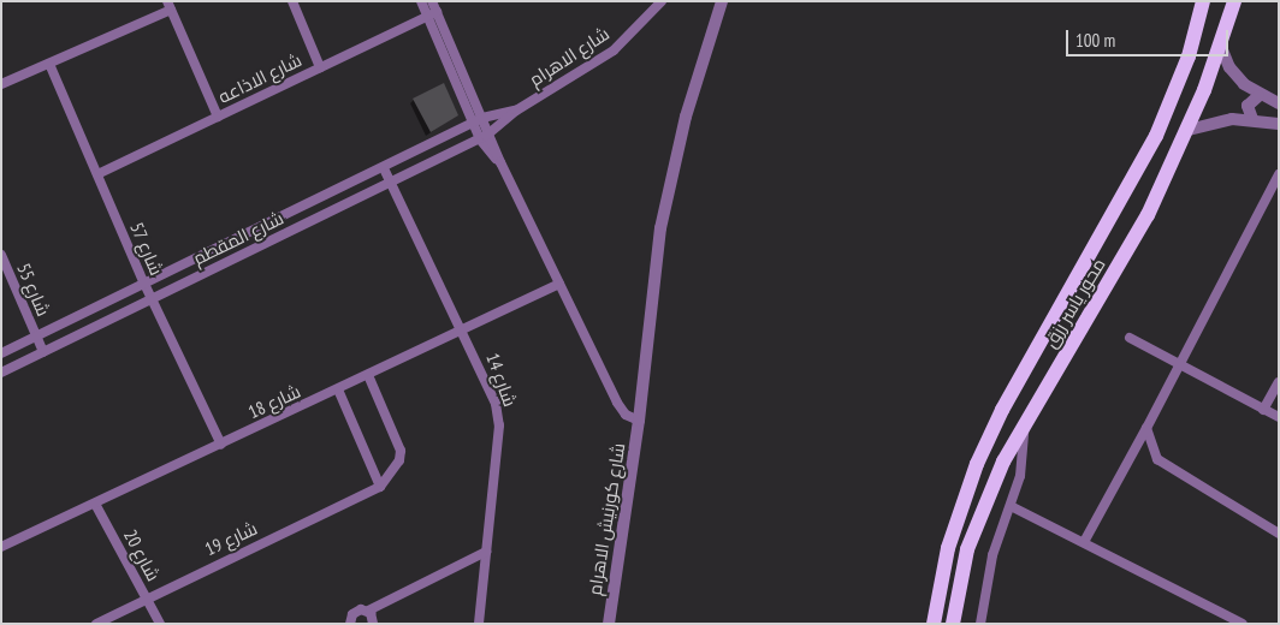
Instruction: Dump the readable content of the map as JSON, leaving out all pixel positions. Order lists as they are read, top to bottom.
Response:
{
  "streets": {
    "main road": ["محور ياسر رزق"],
    "street": [
      "شارع الاهرام",
      "شارع الاذاعه",
      "شارع المقطم",
      "شارع 57",
      "شارع 55",
      "شارع 14",
      "شارع 18",
      "شارع كورنيش الاهرام",
      "شارع 19",
      "شارع 20"
    ]
  },
  "crossings": [
    ["شارع الاهرام", "شارع المقطم"],
    ["شارع الاذاعه", "شارع 57"],
    ["شارع المقطم", "شارع 57"],
    ["شارع المقطم", "شارع 55"],
    ["شارع المقطم", "شارع 14"],
    ["شارع 57", "شارع 18"],
    ["شارع 14", "شارع 18"],
    ["شارع 18", "شارع 19"],
    ["شارع 18", "شارع 20"],
    ["شارع 19", "شارع 20"]
  ],
  "scale_bar": "100 m"
}
